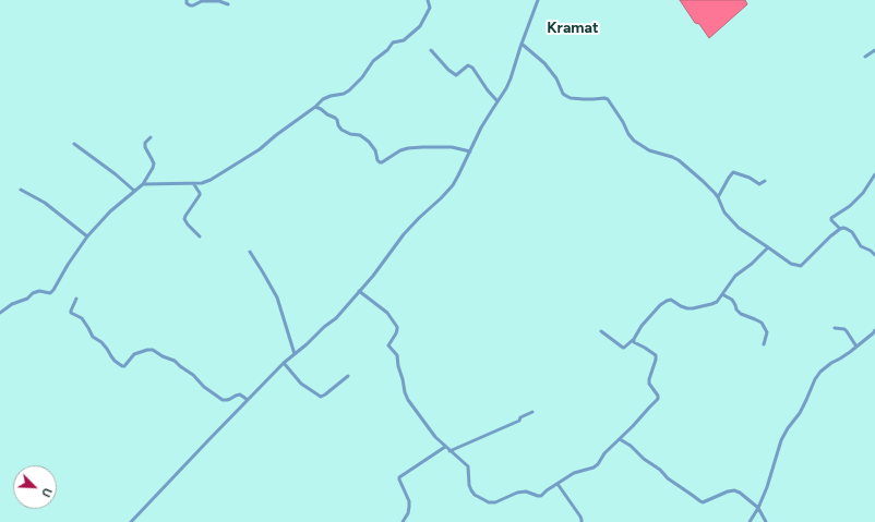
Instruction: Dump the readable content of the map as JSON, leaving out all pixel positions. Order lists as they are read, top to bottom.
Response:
{
  "districts": ["Kramat"],
  "north": "bottom right"
}
